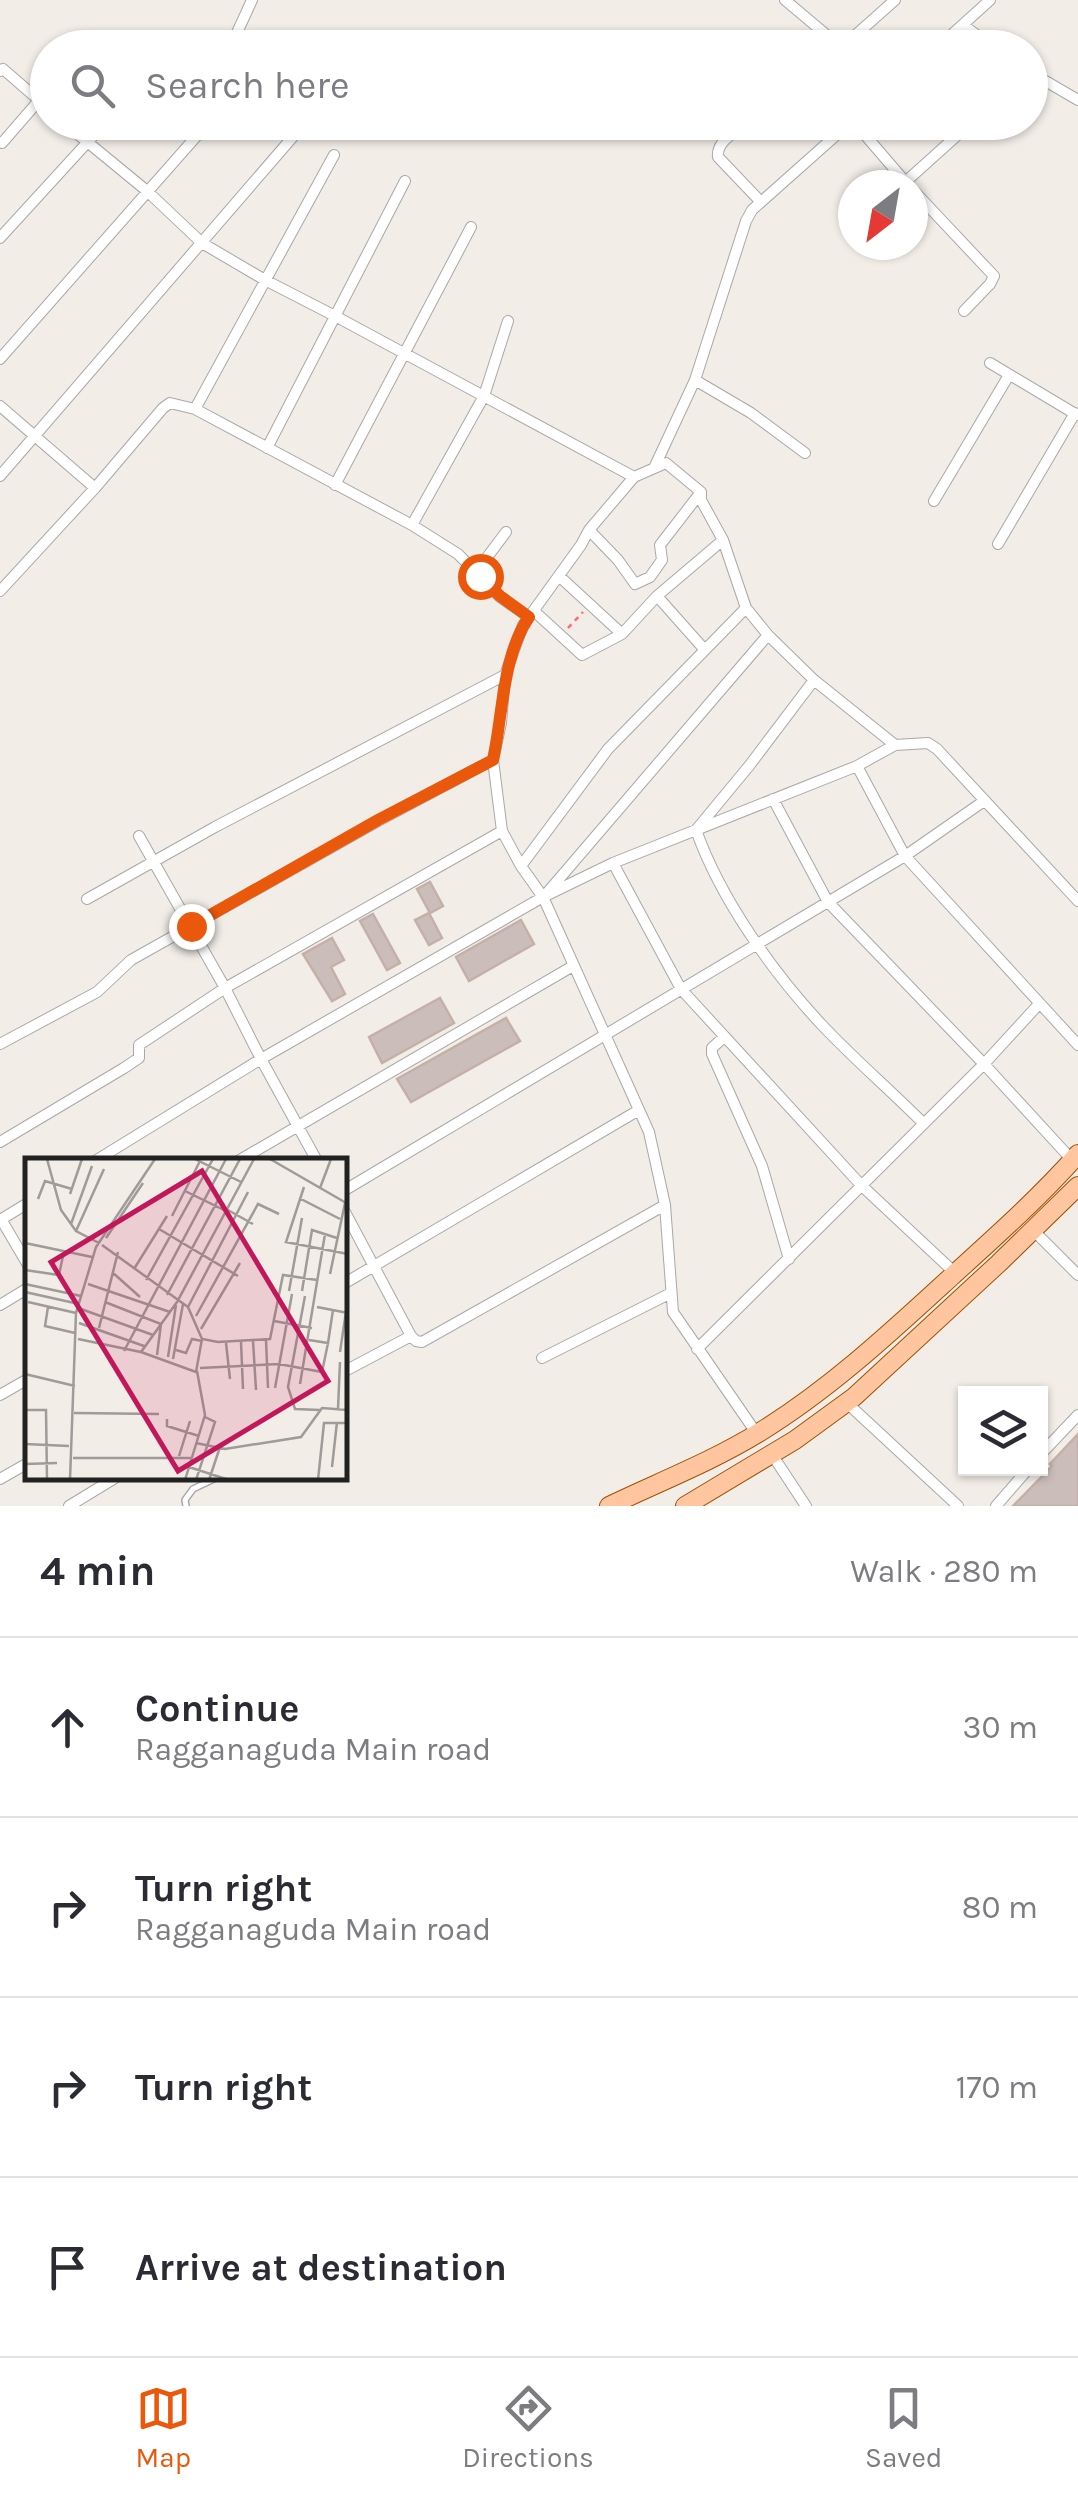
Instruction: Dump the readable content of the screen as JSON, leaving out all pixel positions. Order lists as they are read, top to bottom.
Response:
{
  "north": "bottom left",
  "page": {
    "search": "Search here",
    "heading": ["4 min", "Walk · 280 m"],
    "list": [
      ["Continue", "Ragganaguda Main road", "30 m"],
      ["Turn right", "Ragganaguda Main road", "80 m"],
      ["Turn right", "170 m"],
      "Arrive at destination"
    ],
    "nav": ["Map", "Directions", "Saved"]
  }
}
